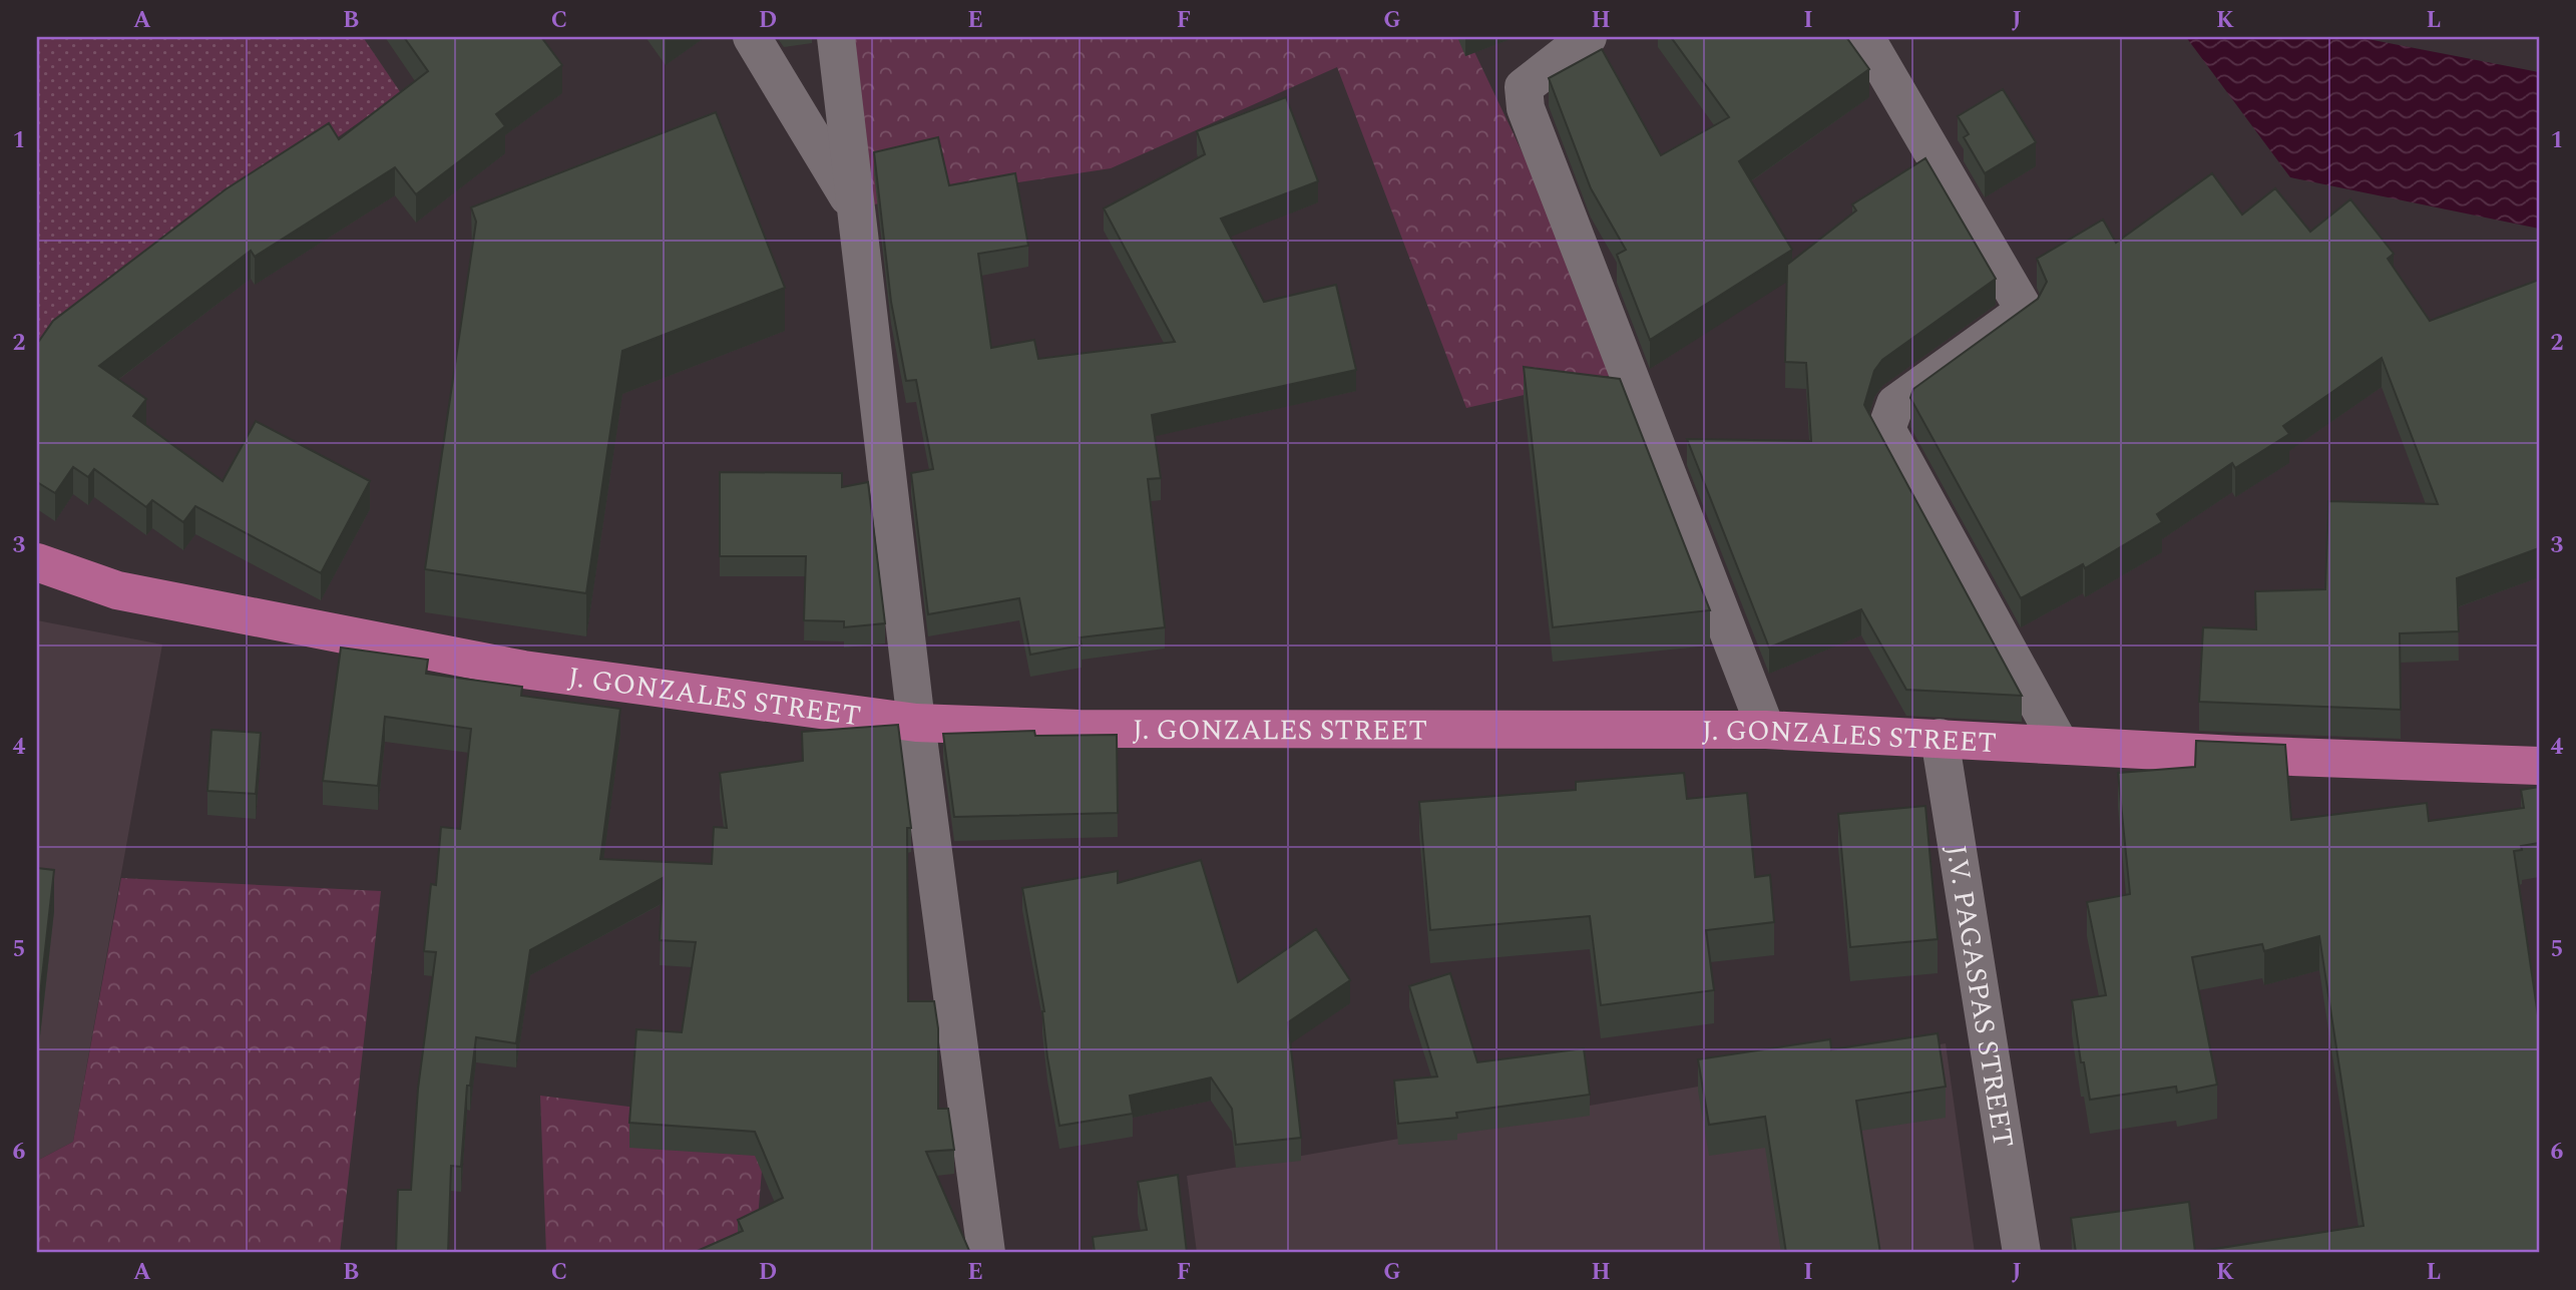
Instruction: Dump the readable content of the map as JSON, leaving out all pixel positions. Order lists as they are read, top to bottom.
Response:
{
  "streets": {
    "main road": ["J. GONZALES STREET"],
    "street": ["J.V. PAGASPAS STREET"]
  },
  "crossings": [
    ["J. GONZALES STREET", "J.V. PAGASPAS STREET"]
  ],
  "grid": {
    "columns": [
      "A",
      "B",
      "C",
      "D",
      "E",
      "F",
      "G",
      "H",
      "I",
      "J",
      "K",
      "L"
    ],
    "rows": [
      "1",
      "2",
      "3",
      "4",
      "5",
      "6"
    ]
  }
}
